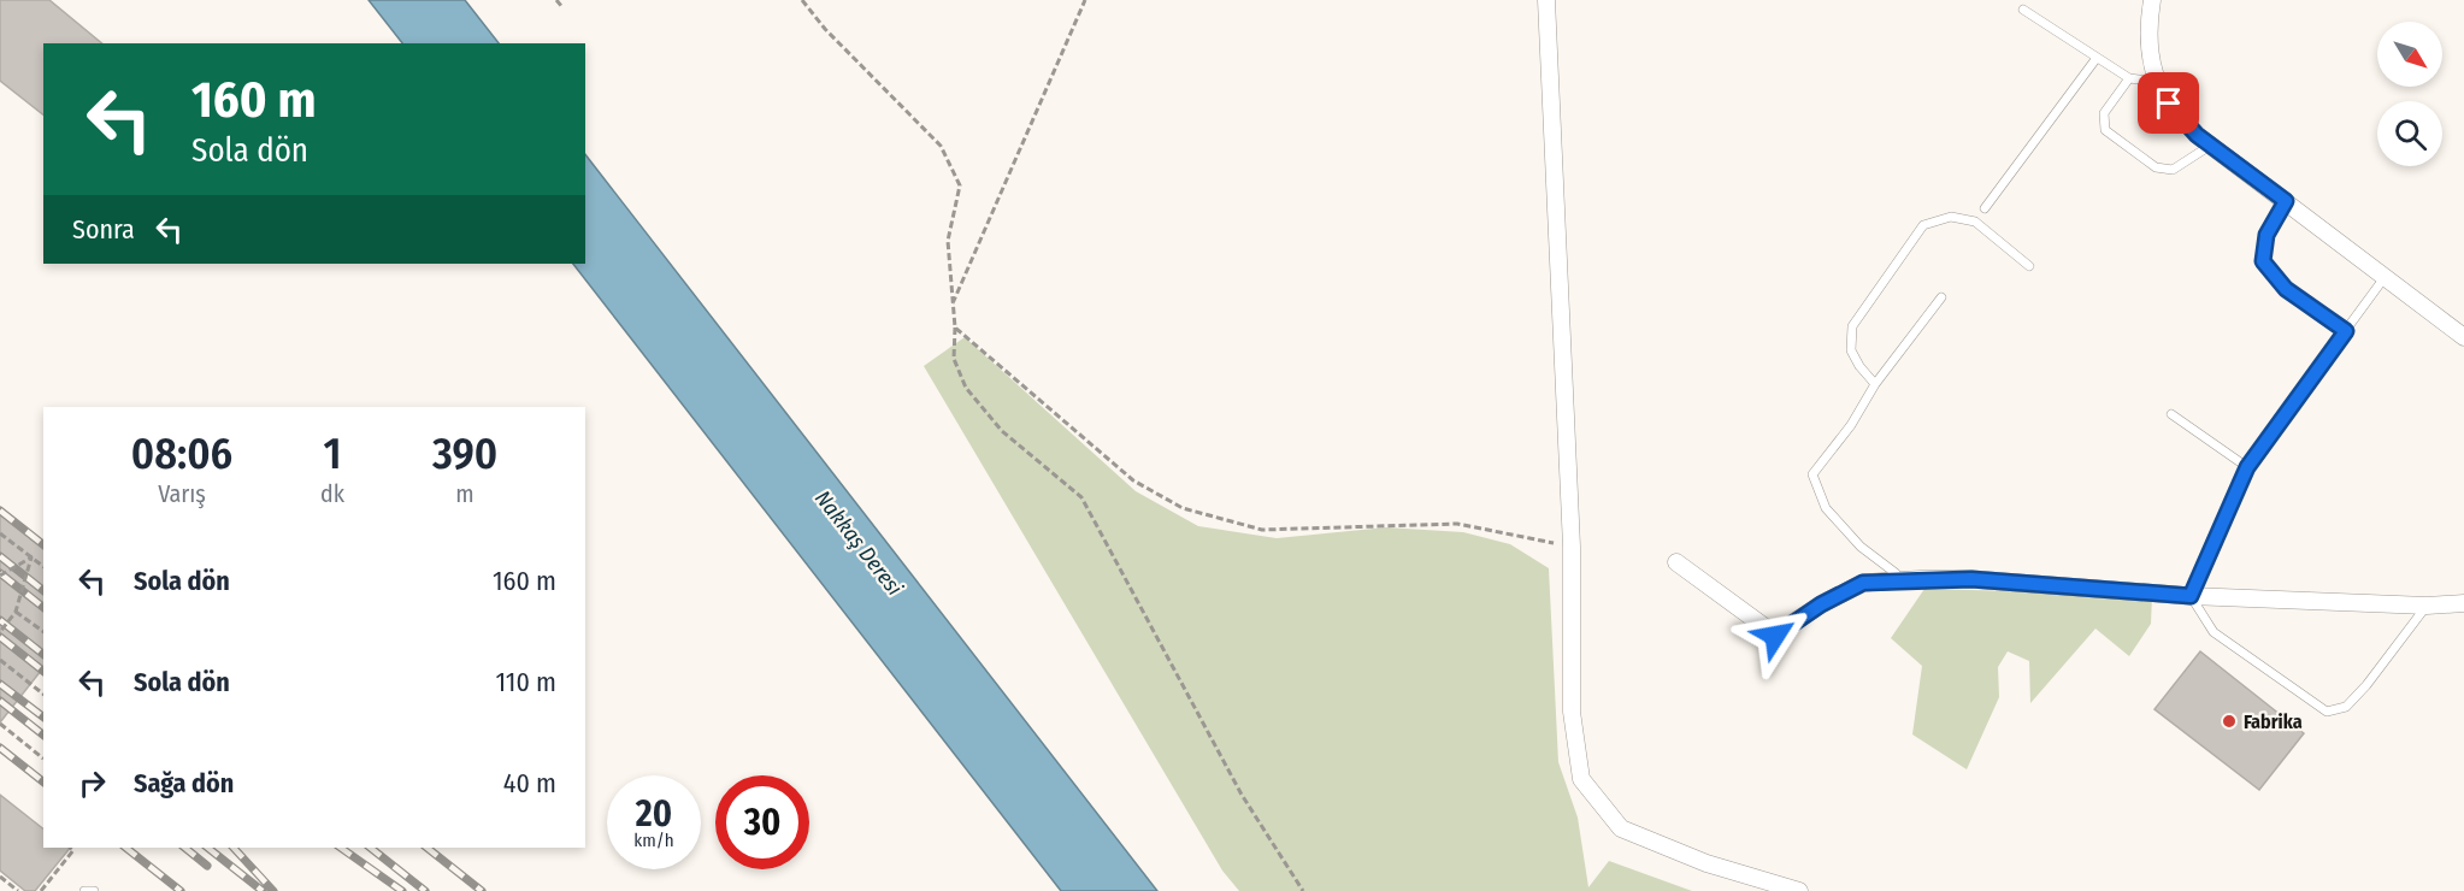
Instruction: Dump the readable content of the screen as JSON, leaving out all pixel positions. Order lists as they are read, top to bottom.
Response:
{
  "water": ["Nakkaş Deresi"],
  "places": ["Fabrika"],
  "north": "bottom right",
  "page": {
    "turn": ["160 m", "Sola dön"],
    "then": "Sonra",
    "eta": [
      "08:06",
      "Varış",
      "1",
      "dk",
      "390",
      "m"
    ],
    "list": [
      {
        "name": "Sola dön",
        "value": "160 m"
      },
      {
        "name": "Sola dön",
        "value": "110 m"
      },
      {
        "name": "Sağa dön",
        "value": "40 m"
      }
    ],
    "speed": "20 km/h",
    "limit": "30"
  }
}
